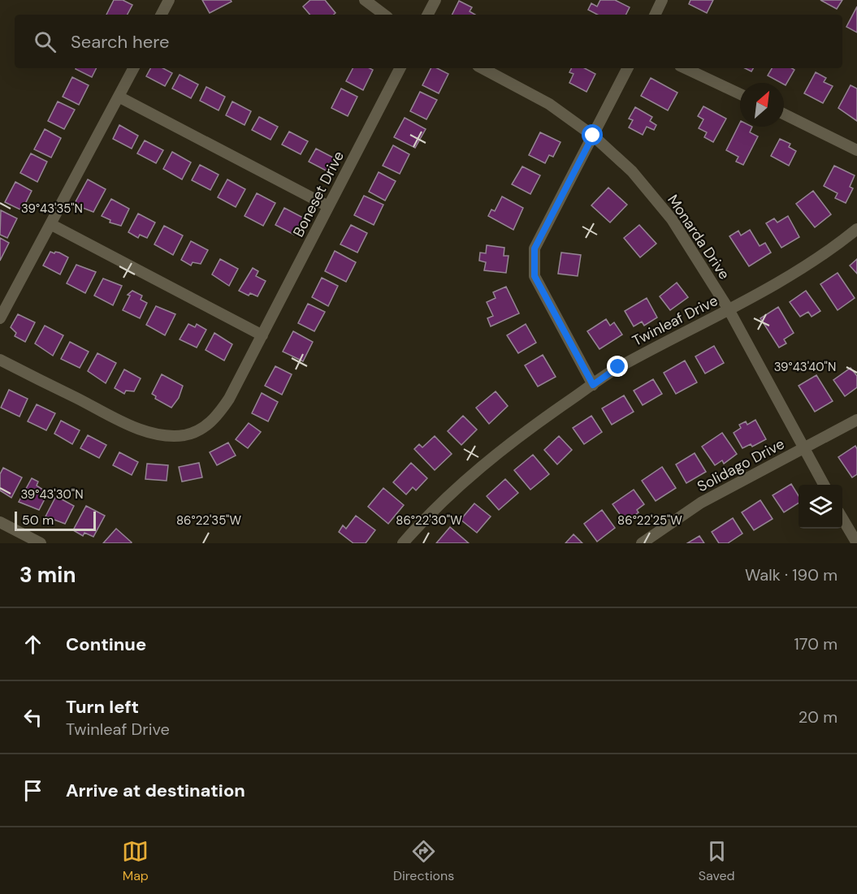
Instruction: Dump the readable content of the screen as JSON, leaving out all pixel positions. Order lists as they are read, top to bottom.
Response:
{
  "streets": {
    "street": [
      "Boneset Drive",
      "Monarda Drive",
      "Twinleaf Drive",
      "Solidago Drive"
    ]
  },
  "crossings": [
    ["Monarda Drive", "Twinleaf Drive"],
    ["Monarda Drive", "Solidago Drive"]
  ],
  "scale_bar": "50 m",
  "north": "top right",
  "page": {
    "search": "Search here",
    "scale": "50 m",
    "heading": ["3 min", "Walk · 190 m"],
    "list": [
      ["Continue", "170 m"],
      ["Turn left", "Twinleaf Drive", "20 m"],
      "Arrive at destination"
    ],
    "nav": ["Map", "Directions", "Saved"]
  },
  "coordinates": [
    "39°43'35\"N",
    "39°43'40\"N",
    "39°43'30\"N",
    "86°22'35\"W",
    "86°22'30\"W",
    "86°22'25\"W"
  ]
}
